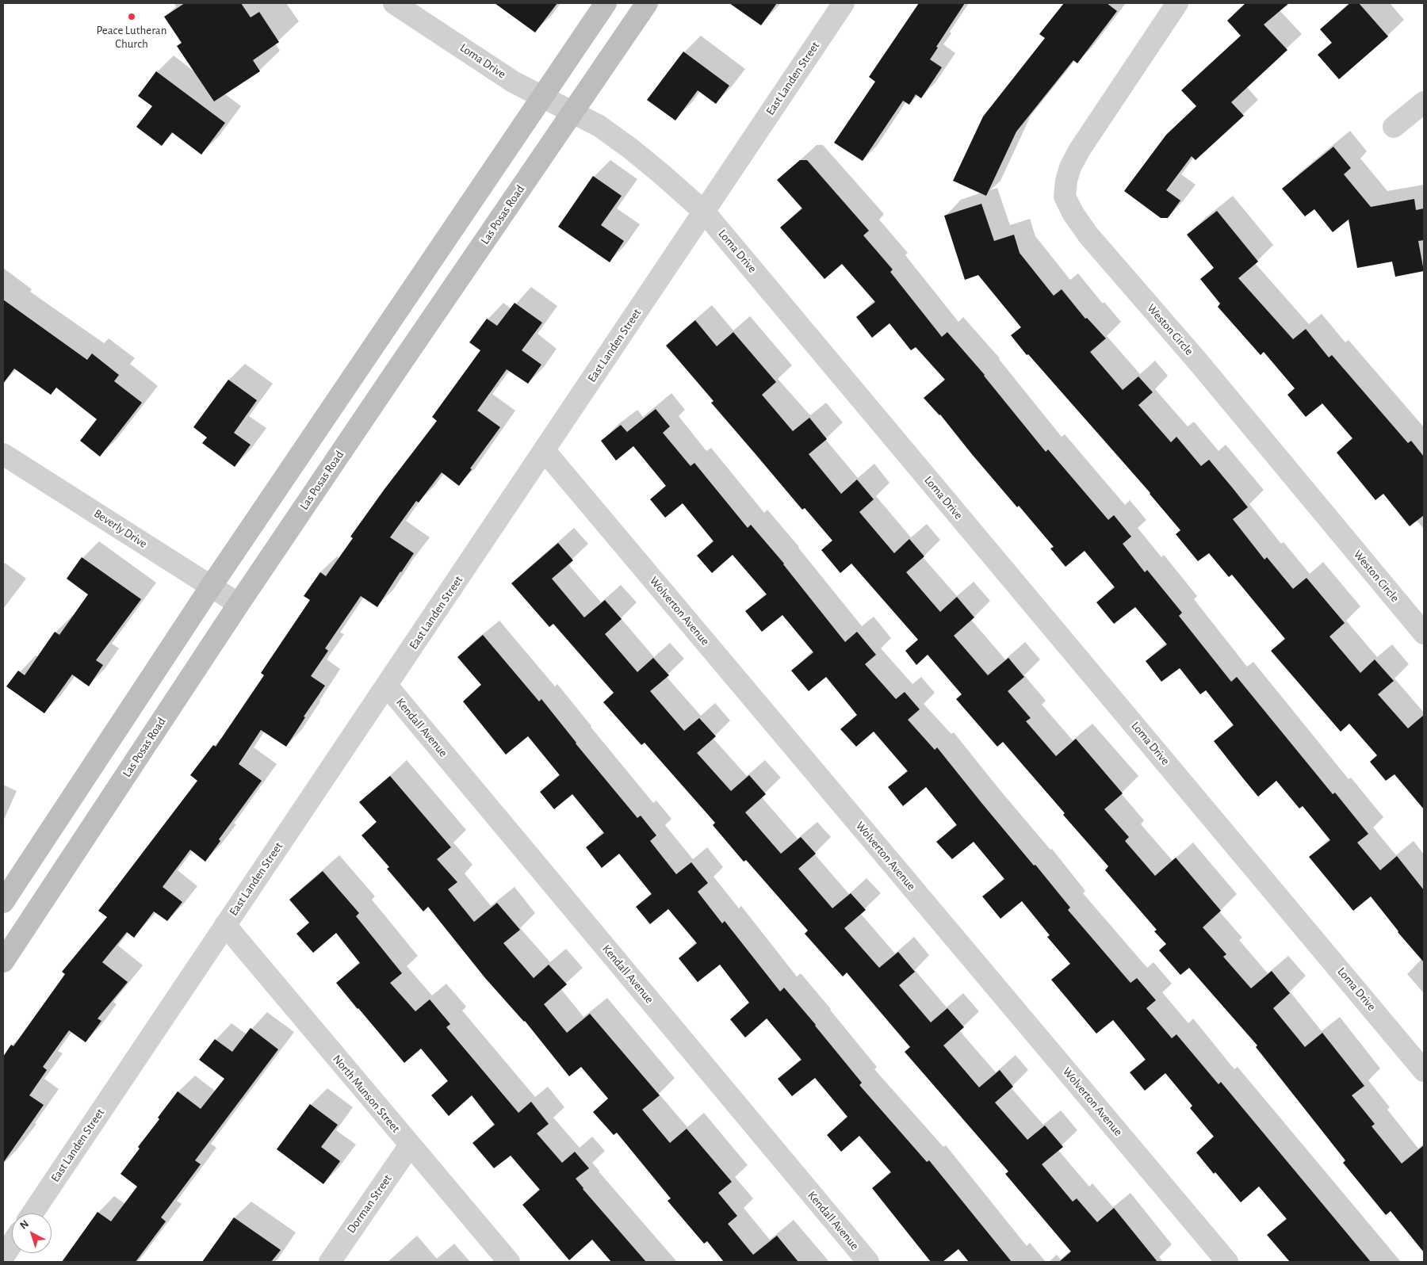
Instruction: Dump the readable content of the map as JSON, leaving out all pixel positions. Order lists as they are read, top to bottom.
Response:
{
  "streets": {
    "main road": ["Las Posas Road"],
    "street": [
      "Loma Drive",
      "East Landen Street",
      "Weston Circle",
      "Beverly Drive",
      "Wolverton Avenue",
      "Kendall Avenue",
      "North Munson Street",
      "Dorman Street"
    ]
  },
  "crossings": [
    ["Loma Drive", "East Landen Street"],
    ["Loma Drive", "Las Posas Road"],
    ["East Landen Street", "Wolverton Avenue"],
    ["East Landen Street", "Kendall Avenue"],
    ["East Landen Street", "North Munson Street"],
    ["Las Posas Road", "Beverly Drive"],
    ["North Munson Street", "Dorman Street"]
  ],
  "places": ["Peace Lutheran Church"],
  "north": "top left"
}
